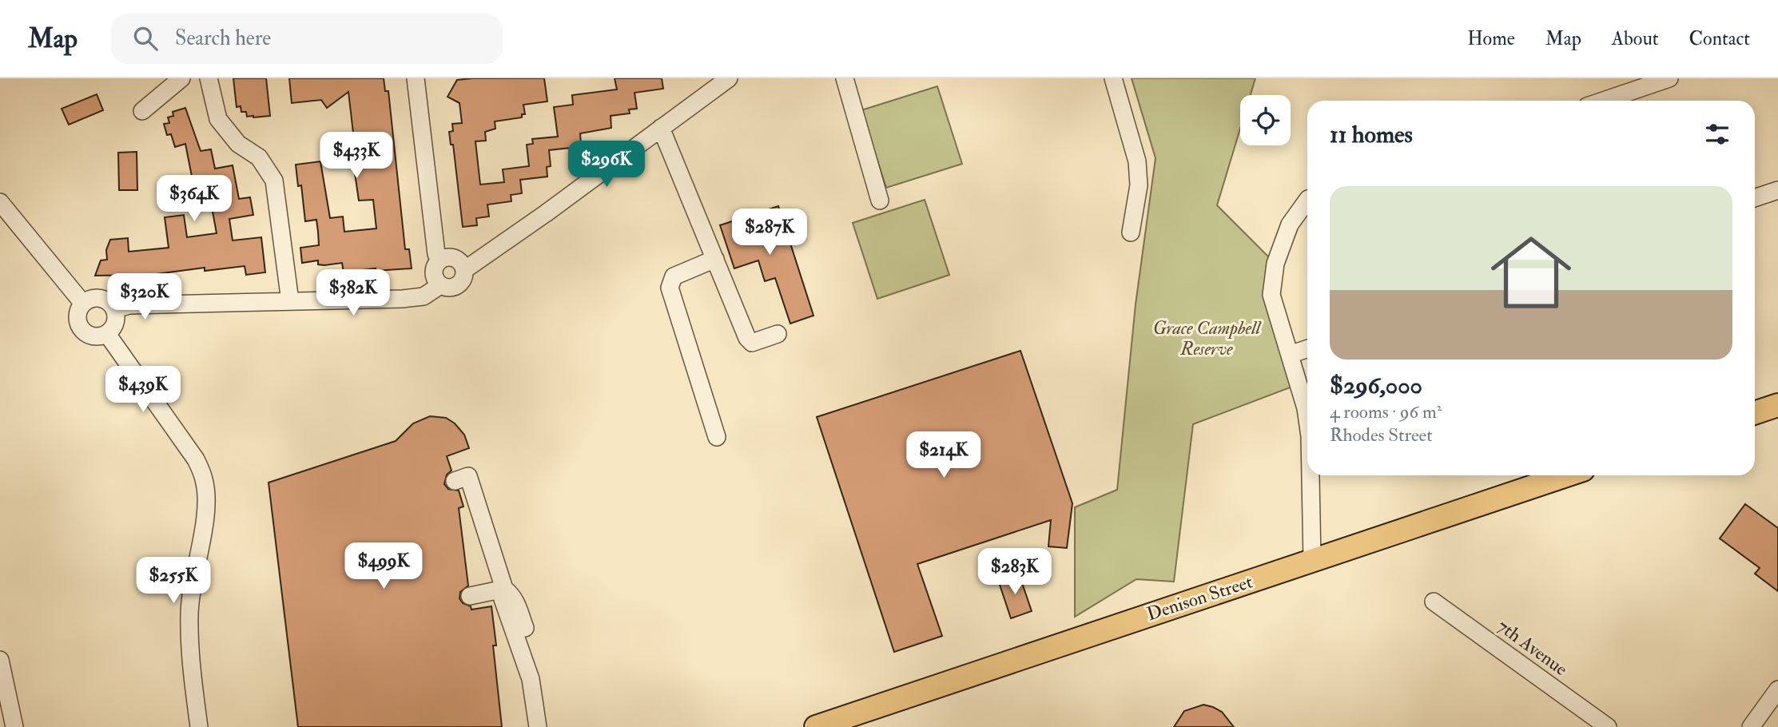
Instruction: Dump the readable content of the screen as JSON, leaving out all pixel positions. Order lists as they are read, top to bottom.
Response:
{
  "streets": {
    "main road": ["Denison Street"],
    "street": ["7th Avenue"]
  },
  "parks": ["Grace Campbell Reserve"],
  "page": {
    "header": "Map",
    "search": "Search here",
    "nav": [
      "Home",
      "Map",
      "About",
      "Contact"
    ],
    "heading": "11 homes",
    "price": [
      "$433K",
      "$296K",
      "$364K",
      "$287K",
      "$382K",
      "$320K",
      "$439K",
      "$214K",
      "$499K",
      "$283K",
      "$255K"
    ],
    "list": [
      {
        "name": "$296,000",
        "note": "4 rooms · 96 m² · Rhodes Street"
      }
    ]
  }
}
